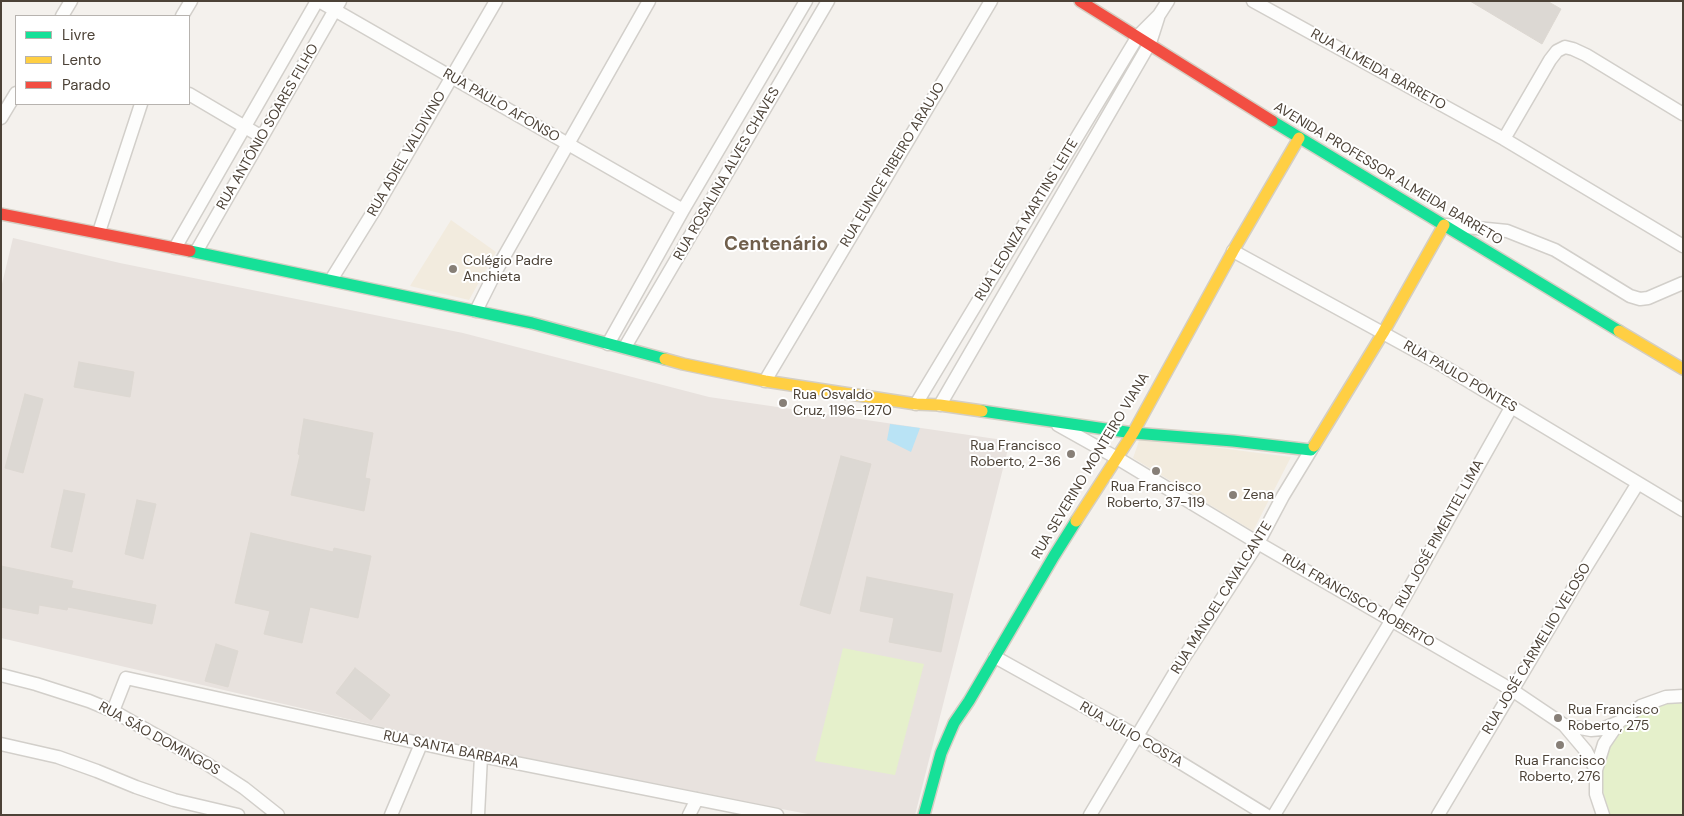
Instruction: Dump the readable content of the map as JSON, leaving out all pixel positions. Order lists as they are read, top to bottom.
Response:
{
  "streets": {
    "street": [
      "RUA ALMEIDA BARRETO",
      "RUA PAULO AFONSO",
      "RUA ANTÔNIO SOARES FILHO",
      "RUA ADIEL VALDIVINO",
      "RUA EUNICE RIBEIRO ARAUJO",
      "RUA ROSALINA ALVES CHAVES",
      "AVENIDA PROFESSOR ALMEIDA BARRETO",
      "RUA LEONIZA MARTINS LEITE",
      "RUA PAULO PONTES",
      "RUA SEVERINO MONTEIRO VIANA",
      "RUA JOSÉ PIMENTEL LIMA",
      "RUA MANOEL CAVALCANTE",
      "RUA FRANCISCO ROBERTO",
      "RUA JOSÉ CARMELIIO VELOSO",
      "RUA JÚLIO COSTA",
      "RUA SÃO DOMINGOS",
      "RUA SANTA BARBARA"
    ]
  },
  "crossings": [
    ["RUA PAULO AFONSO", "RUA ANTÔNIO SOARES FILHO"],
    ["RUA PAULO AFONSO", "RUA ADIEL VALDIVINO"],
    ["RUA PAULO AFONSO", "RUA ROSALINA ALVES CHAVES"],
    ["AVENIDA PROFESSOR ALMEIDA BARRETO", "RUA LEONIZA MARTINS LEITE"],
    ["AVENIDA PROFESSOR ALMEIDA BARRETO", "RUA SEVERINO MONTEIRO VIANA"],
    ["AVENIDA PROFESSOR ALMEIDA BARRETO", "RUA MANOEL CAVALCANTE"],
    ["RUA PAULO PONTES", "RUA SEVERINO MONTEIRO VIANA"],
    ["RUA PAULO PONTES", "RUA JOSÉ PIMENTEL LIMA"],
    ["RUA PAULO PONTES", "RUA MANOEL CAVALCANTE"],
    ["RUA PAULO PONTES", "RUA JOSÉ CARMELIIO VELOSO"],
    ["RUA SEVERINO MONTEIRO VIANA", "RUA FRANCISCO ROBERTO"],
    ["RUA SEVERINO MONTEIRO VIANA", "RUA JÚLIO COSTA"],
    ["RUA JOSÉ PIMENTEL LIMA", "RUA FRANCISCO ROBERTO"],
    ["RUA MANOEL CAVALCANTE", "RUA FRANCISCO ROBERTO"],
    ["RUA MANOEL CAVALCANTE", "RUA JÚLIO COSTA"],
    ["RUA FRANCISCO ROBERTO", "RUA JOSÉ CARMELIIO VELOSO"],
    ["RUA SÃO DOMINGOS", "RUA SANTA BARBARA"]
  ],
  "districts": ["Centenário"],
  "places": [
    "Colégio Padre Anchieta",
    "Rua Osvaldo Cruz, 1196-1270",
    "Rua Francisco Roberto, 2-36",
    "Rua Francisco Roberto, 37-119",
    "Zena",
    "Rua Francisco Roberto, 275",
    "Rua Francisco Roberto, 276"
  ],
  "legend": ["Livre", "Lento", "Parado"]
}
